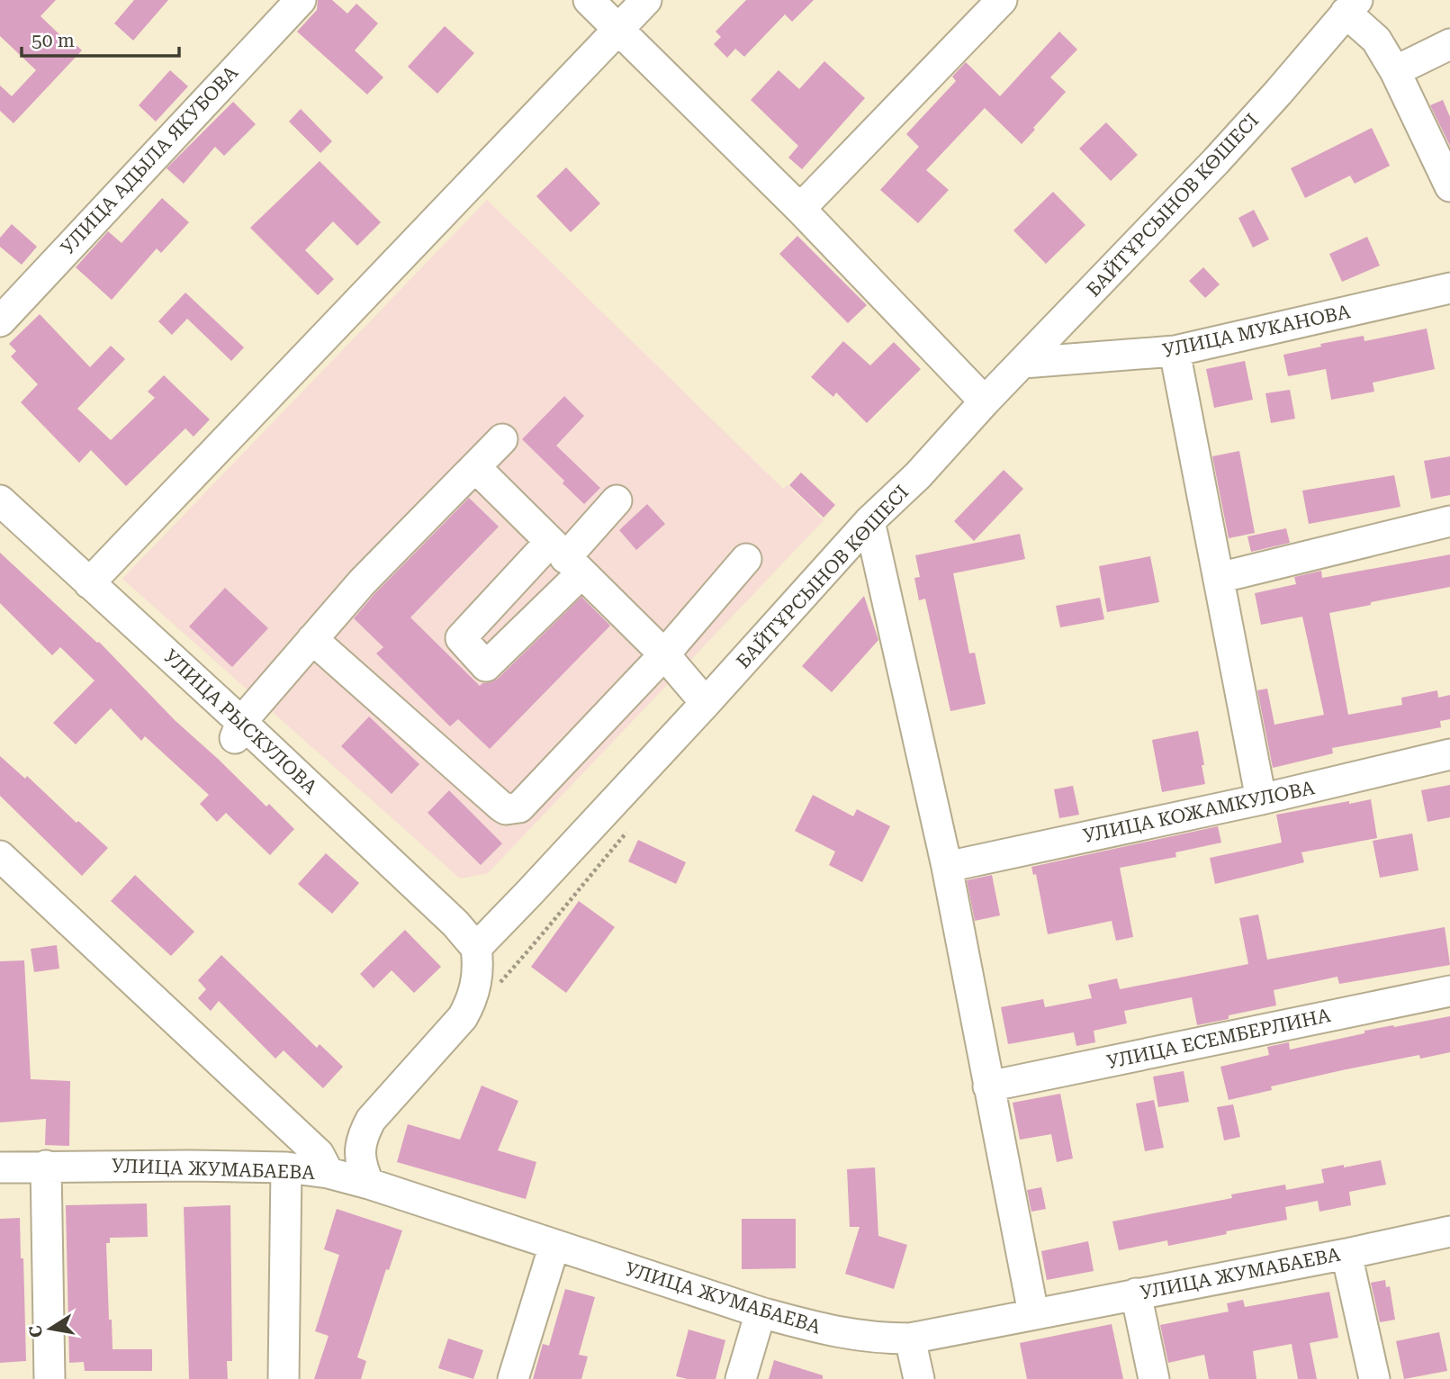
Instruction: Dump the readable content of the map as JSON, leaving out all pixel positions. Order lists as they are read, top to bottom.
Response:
{
  "streets": {
    "street": [
      "УЛИЦА АДЫЛА ЯКУБОВА",
      "БАЙТҰРСЫНОВ КӨШЕСІ",
      "УЛИЦА МУКАНОВА",
      "УЛИЦА РЫСКУЛОВА",
      "УЛИЦА КОЖАМКУЛОВА",
      "УЛИЦА ЕСЕМБЕРЛИНА",
      "УЛИЦА ЖУМАБАЕВА"
    ]
  },
  "crossings": [
    ["БАЙТҰРСЫНОВ КӨШЕСІ", "УЛИЦА МУКАНОВА"],
    ["БАЙТҰРСЫНОВ КӨШЕСІ", "УЛИЦА РЫСКУЛОВА"]
  ],
  "scale_bar": "50 m",
  "north": "left"
}
